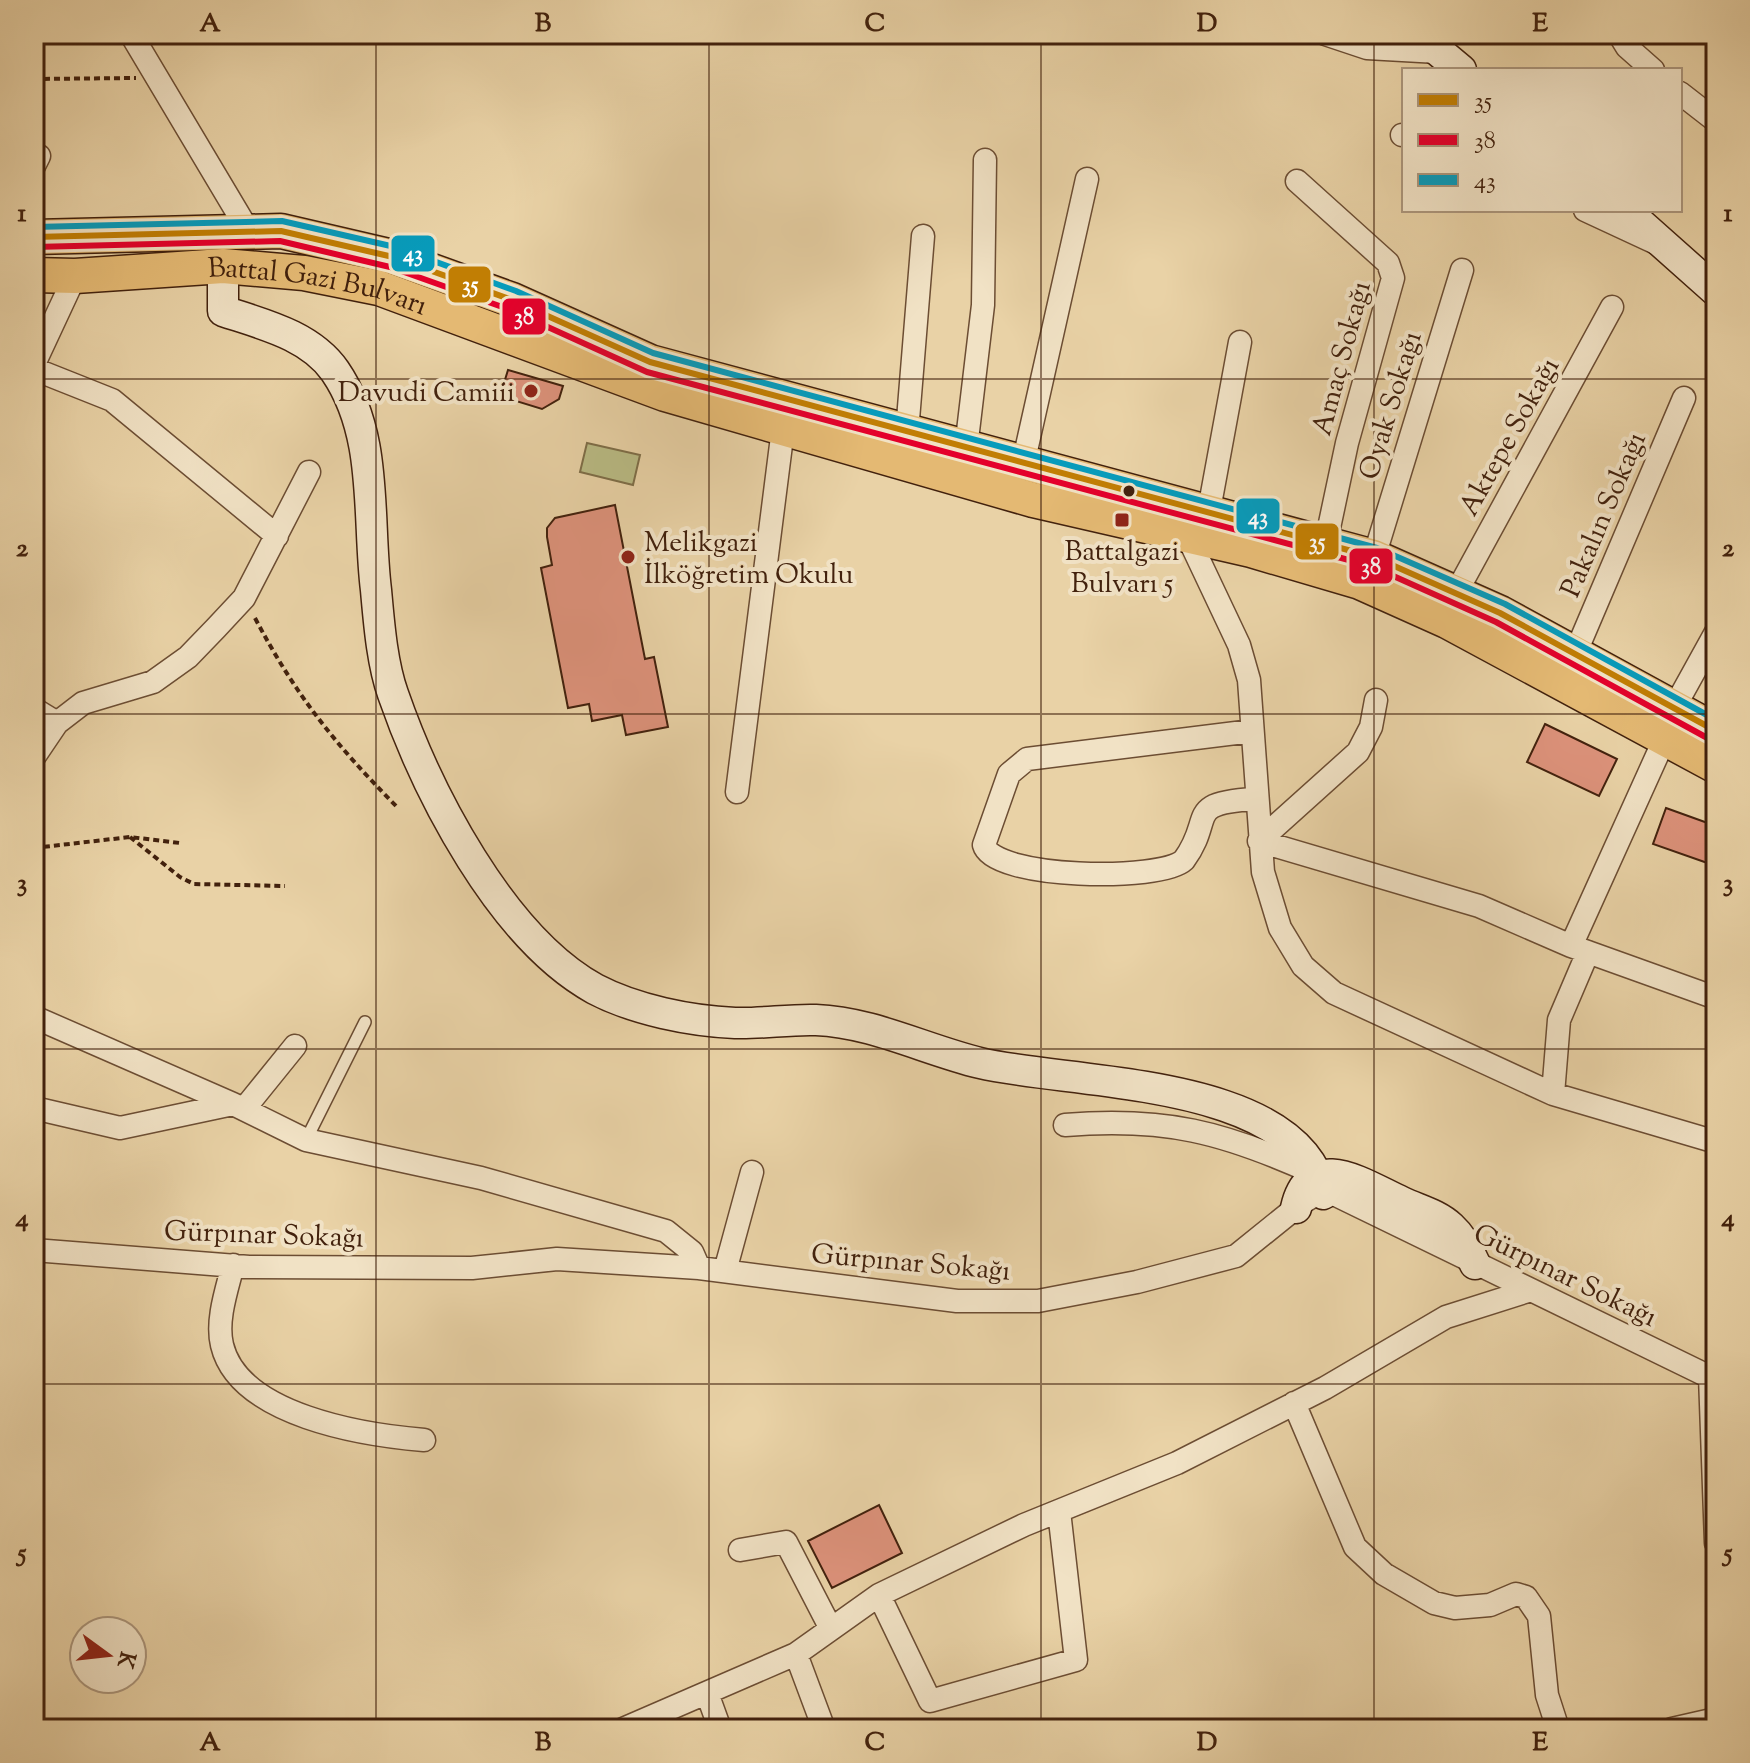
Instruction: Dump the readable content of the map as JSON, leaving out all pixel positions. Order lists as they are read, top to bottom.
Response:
{
  "streets": {
    "main road": ["Battal Gazi Bulvarı"],
    "street": [
      "Amaç Sokağı",
      "Oyak Sokağı",
      "Aktepe Sokağı",
      "Pakalın Sokağı",
      "Gürpınar Sokağı"
    ]
  },
  "crossings": [
    ["Battal Gazi Bulvarı", "Amaç Sokağı"],
    ["Battal Gazi Bulvarı", "Oyak Sokağı"],
    ["Battal Gazi Bulvarı", "Aktepe Sokağı"],
    ["Battal Gazi Bulvarı", "Pakalın Sokağı"]
  ],
  "places": {
    "other": ["Davudi Camiii", "Melikgazi İlköğretim Okulu"],
    "transit": ["Battalgazi Bulvarı 5"]
  },
  "lines": ["transit line 43", "transit line 35", "transit line 38"],
  "legend": ["35", "38", "43"],
  "north": "right",
  "grid": {
    "columns": [
      "A",
      "B",
      "C",
      "D",
      "E"
    ],
    "rows": [
      "1",
      "2",
      "3",
      "4",
      "5"
    ]
  }
}
